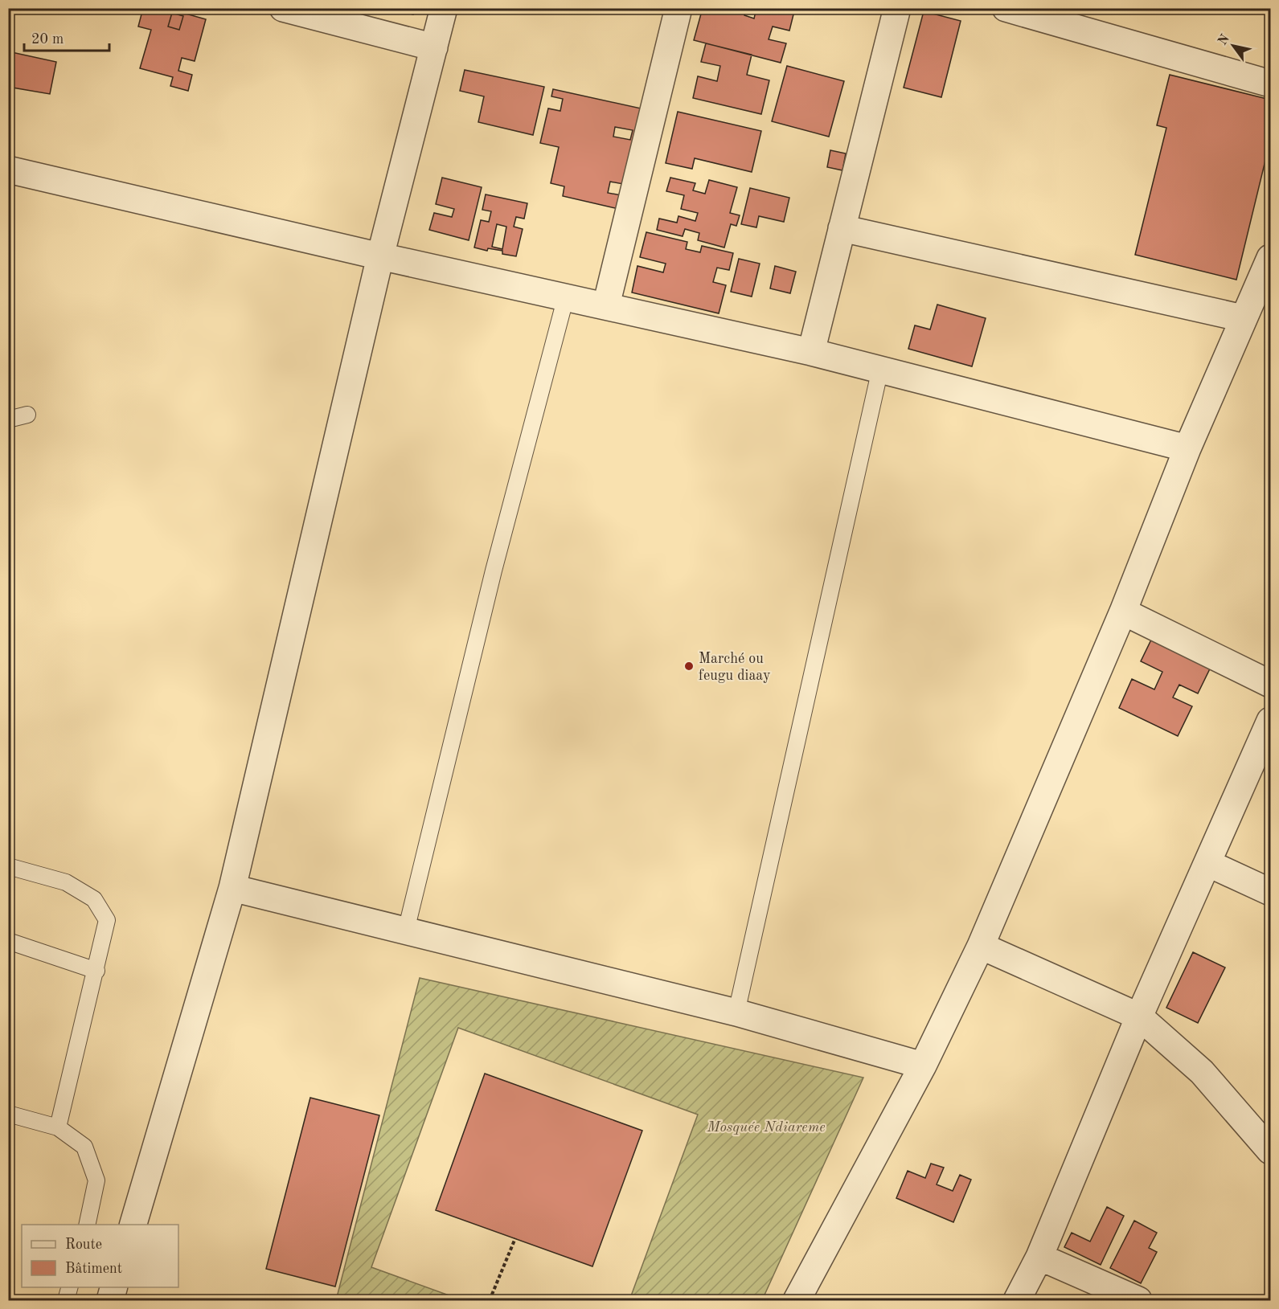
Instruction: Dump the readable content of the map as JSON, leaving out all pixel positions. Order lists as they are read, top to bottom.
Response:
{
  "parks": ["Mosquée Ndiareme"],
  "places": ["Marché ou feugu diaay"],
  "legend": ["Route", "Bâtiment"],
  "scale_bar": "20 m",
  "north": "top left"
}
